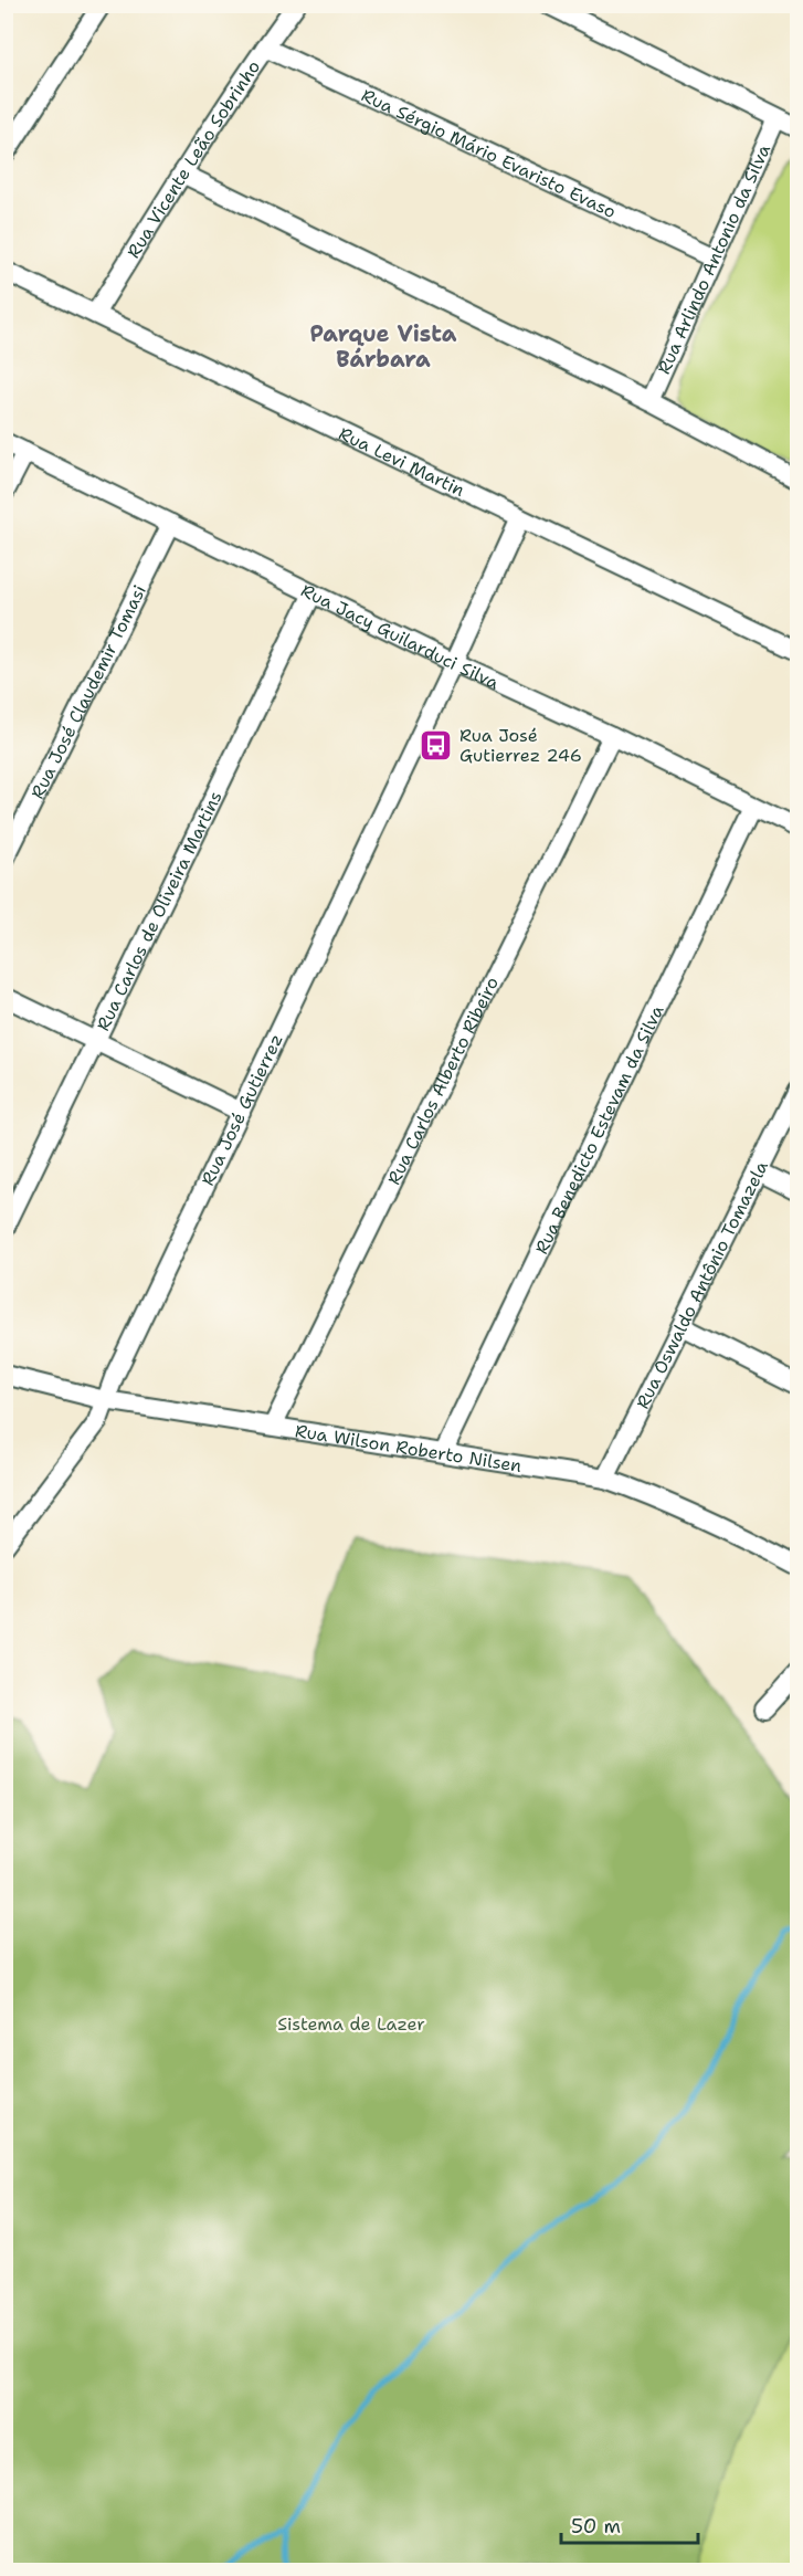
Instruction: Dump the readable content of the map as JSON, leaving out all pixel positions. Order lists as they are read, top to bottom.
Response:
{
  "streets": {
    "street": [
      "Rua Sérgio Mário Evaristo Evaso",
      "Rua Vicente Leão Sobrinho",
      "Rua Arlindo Antonio da Silva",
      "Rua Levi Martin",
      "Rua Jacy Guilarduci Silva",
      "Rua José Claudemir Tomasi",
      "Rua Carlos de Oliveira Martins",
      "Rua Carlos Alberto Ribeiro",
      "Rua José Gutierrez",
      "Rua Benedicto Estevam da Silva",
      "Rua Oswaldo Antônio Tomazela",
      "Rua Wilson Roberto Nilsen"
    ]
  },
  "crossings": [
    ["Rua Sérgio Mário Evaristo Evaso", "Rua Vicente Leão Sobrinho"],
    ["Rua Sérgio Mário Evaristo Evaso", "Rua Arlindo Antonio da Silva"],
    ["Rua Vicente Leão Sobrinho", "Rua Levi Martin"],
    ["Rua Levi Martin", "Rua José Gutierrez"],
    ["Rua Jacy Guilarduci Silva", "Rua José Claudemir Tomasi"],
    ["Rua Jacy Guilarduci Silva", "Rua Carlos de Oliveira Martins"],
    ["Rua Jacy Guilarduci Silva", "Rua Carlos Alberto Ribeiro"],
    ["Rua Jacy Guilarduci Silva", "Rua José Gutierrez"],
    ["Rua Jacy Guilarduci Silva", "Rua Benedicto Estevam da Silva"],
    ["Rua Carlos Alberto Ribeiro", "Rua Wilson Roberto Nilsen"],
    ["Rua José Gutierrez", "Rua Wilson Roberto Nilsen"],
    ["Rua Benedicto Estevam da Silva", "Rua Wilson Roberto Nilsen"],
    ["Rua Oswaldo Antônio Tomazela", "Rua Wilson Roberto Nilsen"]
  ],
  "districts": ["Parque Vista Bárbara"],
  "parks": ["Sistema de Lazer"],
  "places": {
    "bus stop": ["Rua José Gutierrez 246"]
  },
  "scale_bar": "50 m"
}
